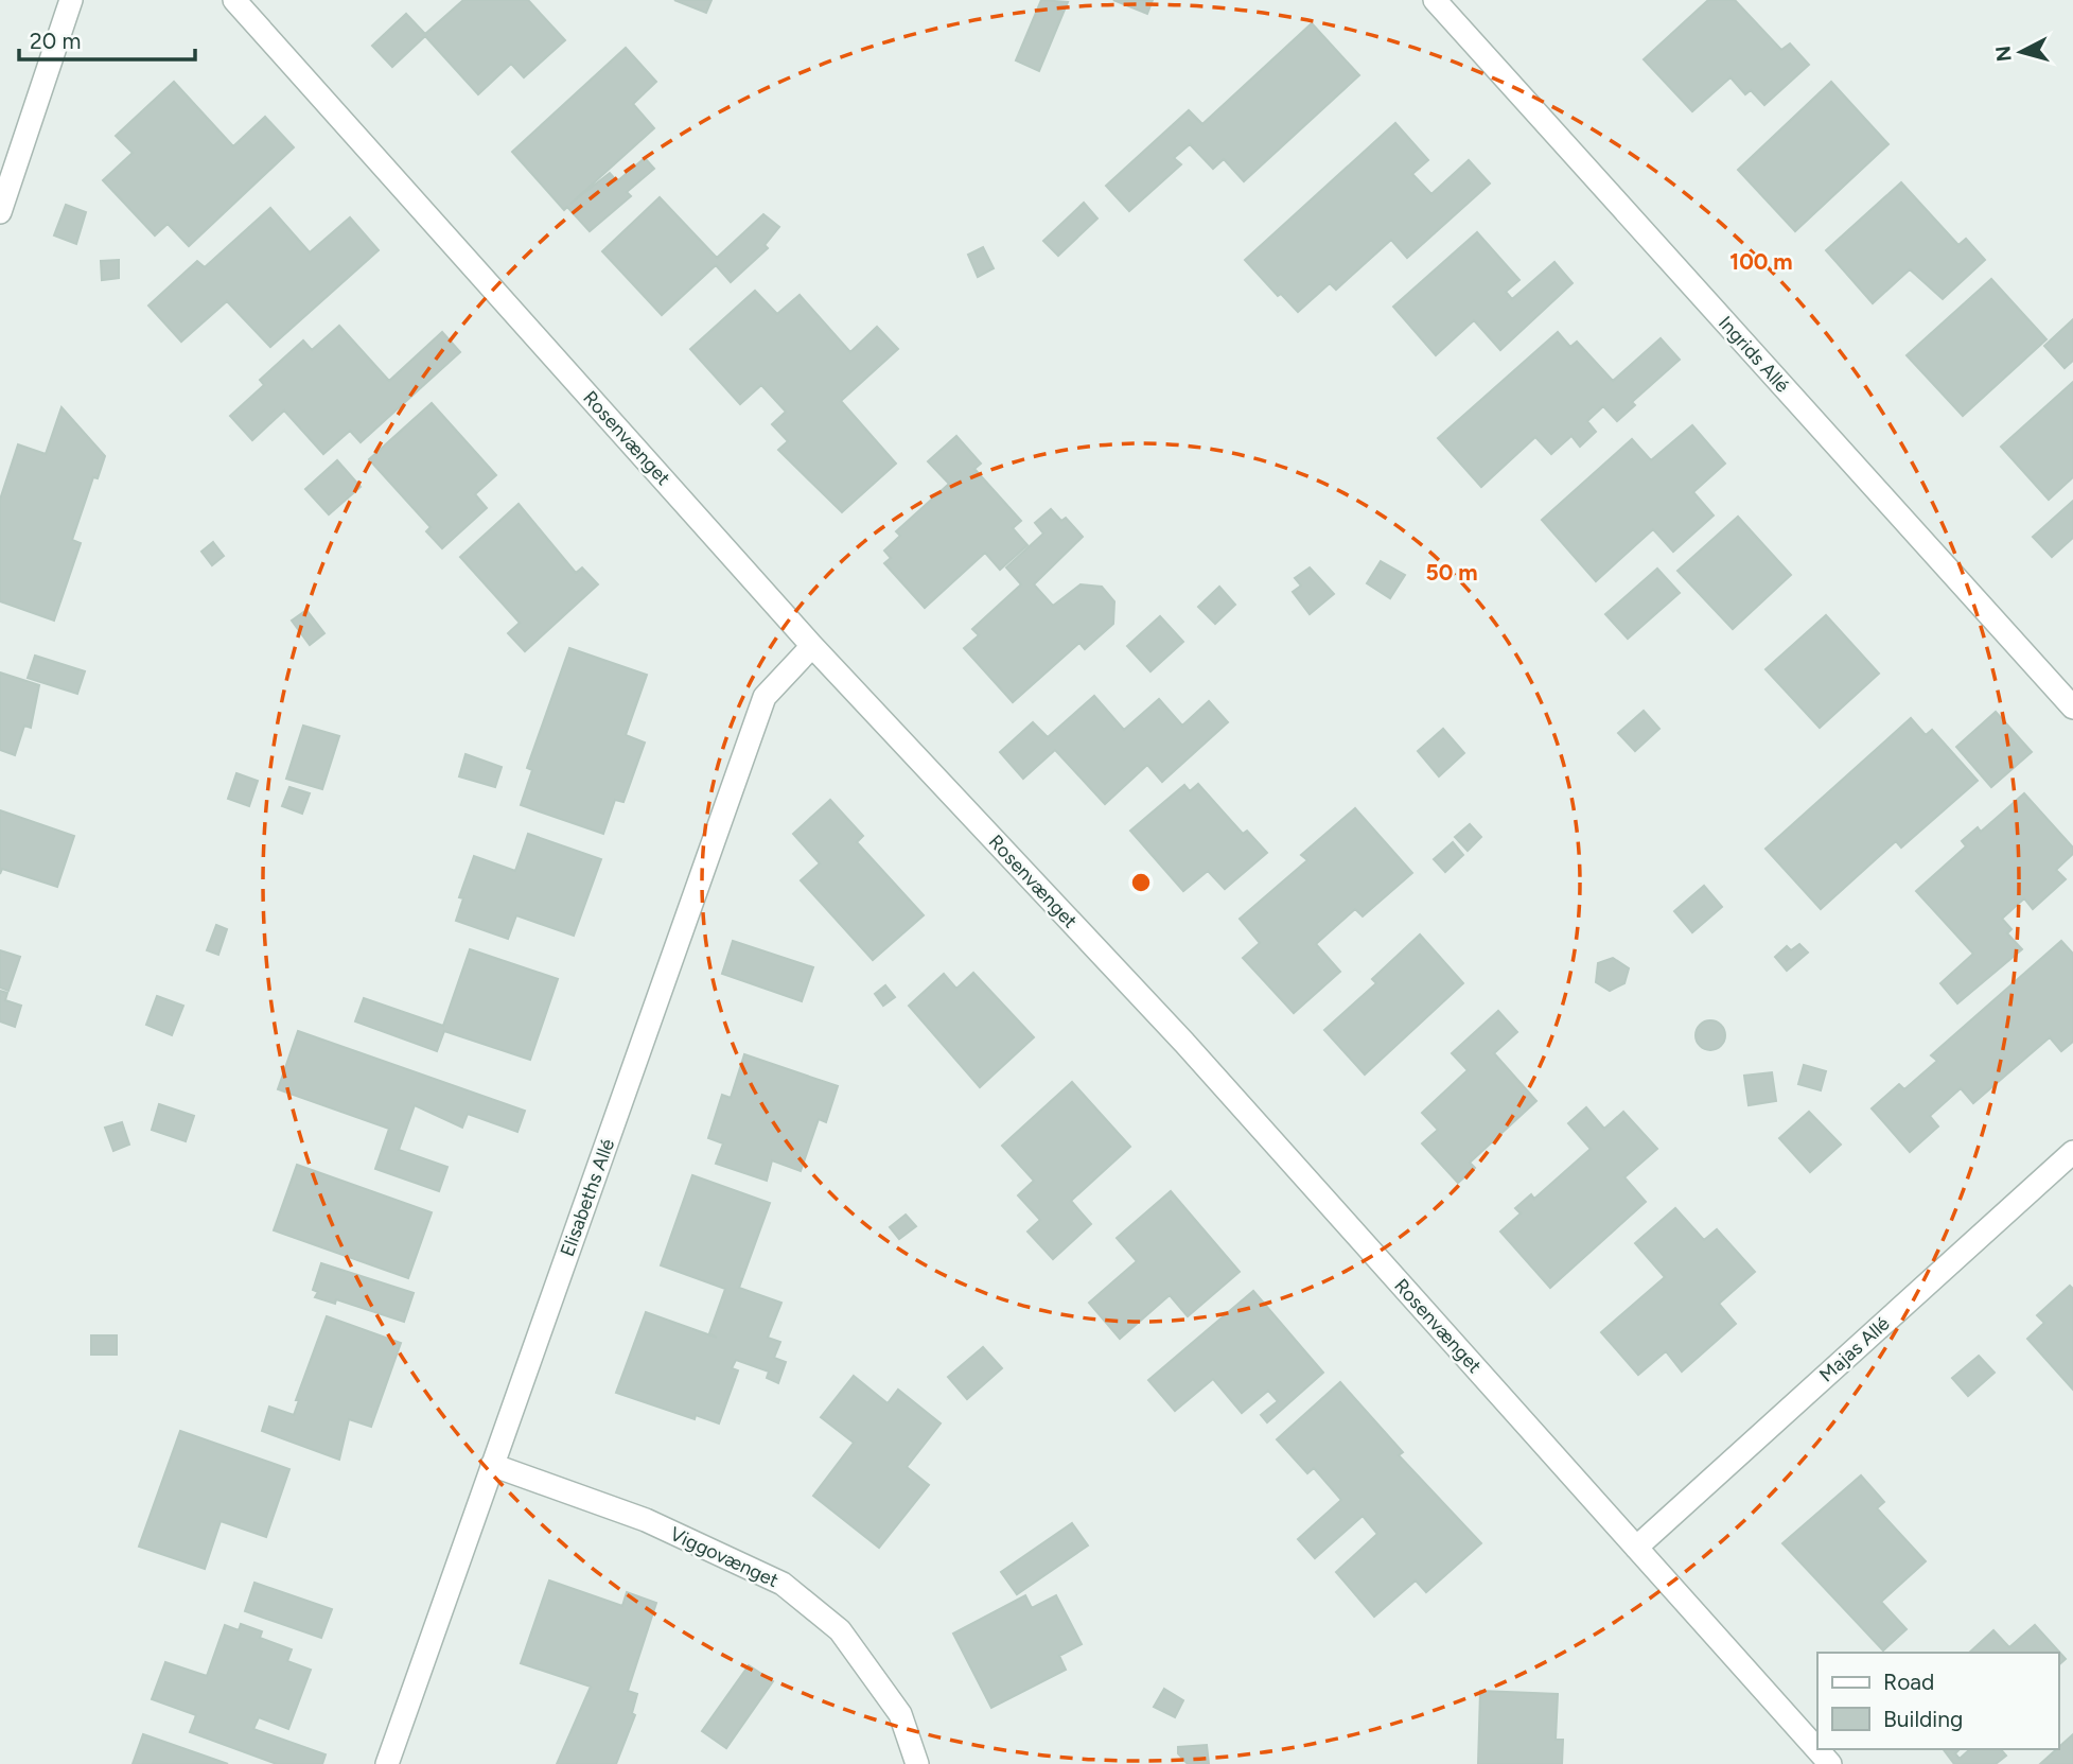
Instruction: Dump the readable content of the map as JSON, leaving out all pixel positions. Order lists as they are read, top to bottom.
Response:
{
  "streets": {
    "street": [
      "Ingrids Allé",
      "Rosenvænget",
      "Elisabeths Allé",
      "Majas Allé",
      "Viggovænget"
    ]
  },
  "crossings": [
    ["Rosenvænget", "Elisabeths Allé"],
    ["Rosenvænget", "Majas Allé"],
    ["Elisabeths Allé", "Viggovænget"]
  ],
  "legend": ["Road", "Building"],
  "scale_bar": "20 m",
  "north": "left",
  "rings": ["100 m", "50 m"]
}
